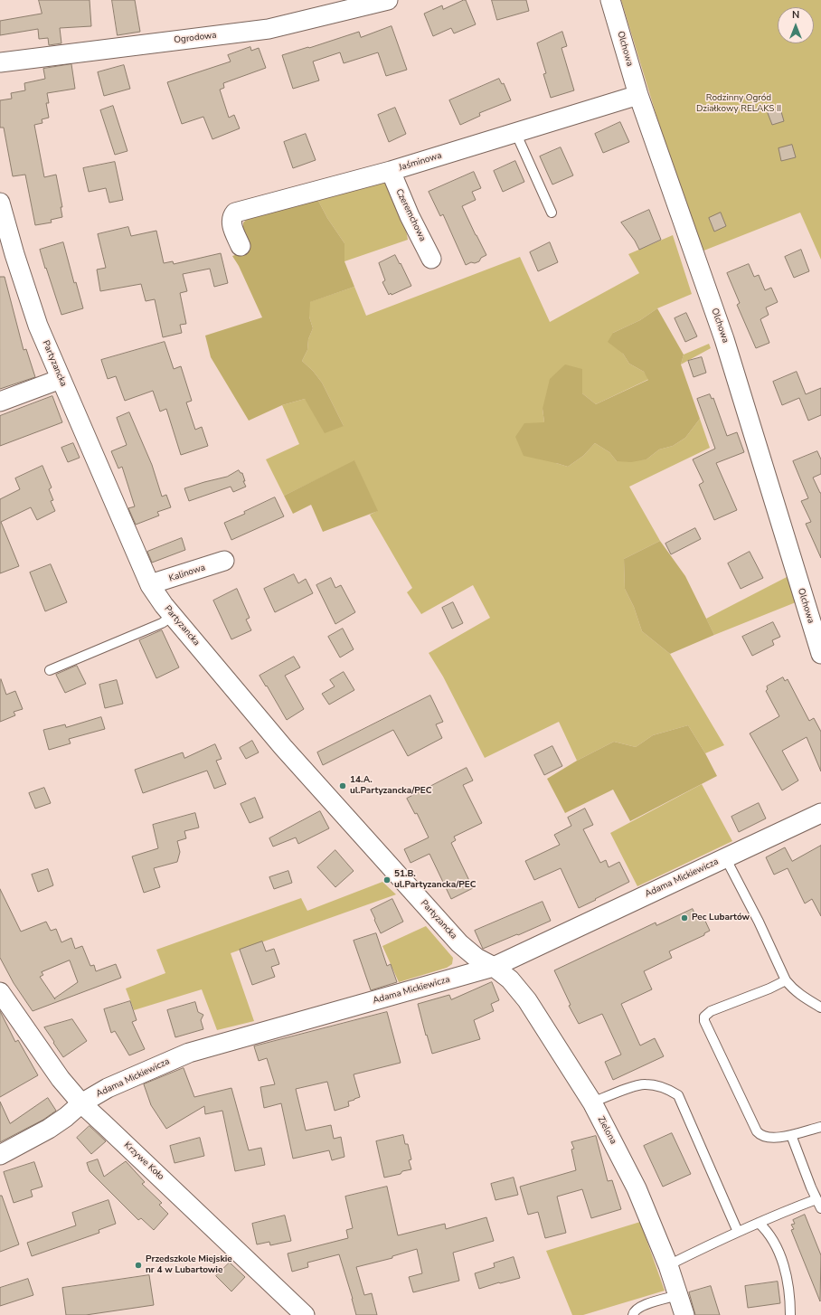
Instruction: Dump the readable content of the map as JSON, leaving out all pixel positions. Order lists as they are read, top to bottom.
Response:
{
  "streets": {
    "street": [
      "Ogrodowa",
      "Olchowa",
      "Jaśminowa",
      "Czeremchowa",
      "Partyzancka",
      "Kalinowa",
      "Adama Mickiewicza",
      "Zielona",
      "Krzywe Koło"
    ]
  },
  "crossings": [
    ["Olchowa", "Jaśminowa"],
    ["Jaśminowa", "Czeremchowa"],
    ["Partyzancka", "Kalinowa"],
    ["Partyzancka", "Adama Mickiewicza"],
    ["Partyzancka", "Zielona"],
    ["Adama Mickiewicza", "Zielona"],
    ["Adama Mickiewicza", "Krzywe Koło"]
  ],
  "parks": ["Rodzinny Ogród Działkowy RELAKS II"],
  "places": [
    "14.A. ul.Partyzancka/PEC",
    "51.B. ul.Partyzancka/PEC",
    "Pec Lubartów",
    "Przedszkole Miejskie nr 4 w Lubartowie"
  ],
  "north": "top"
}
